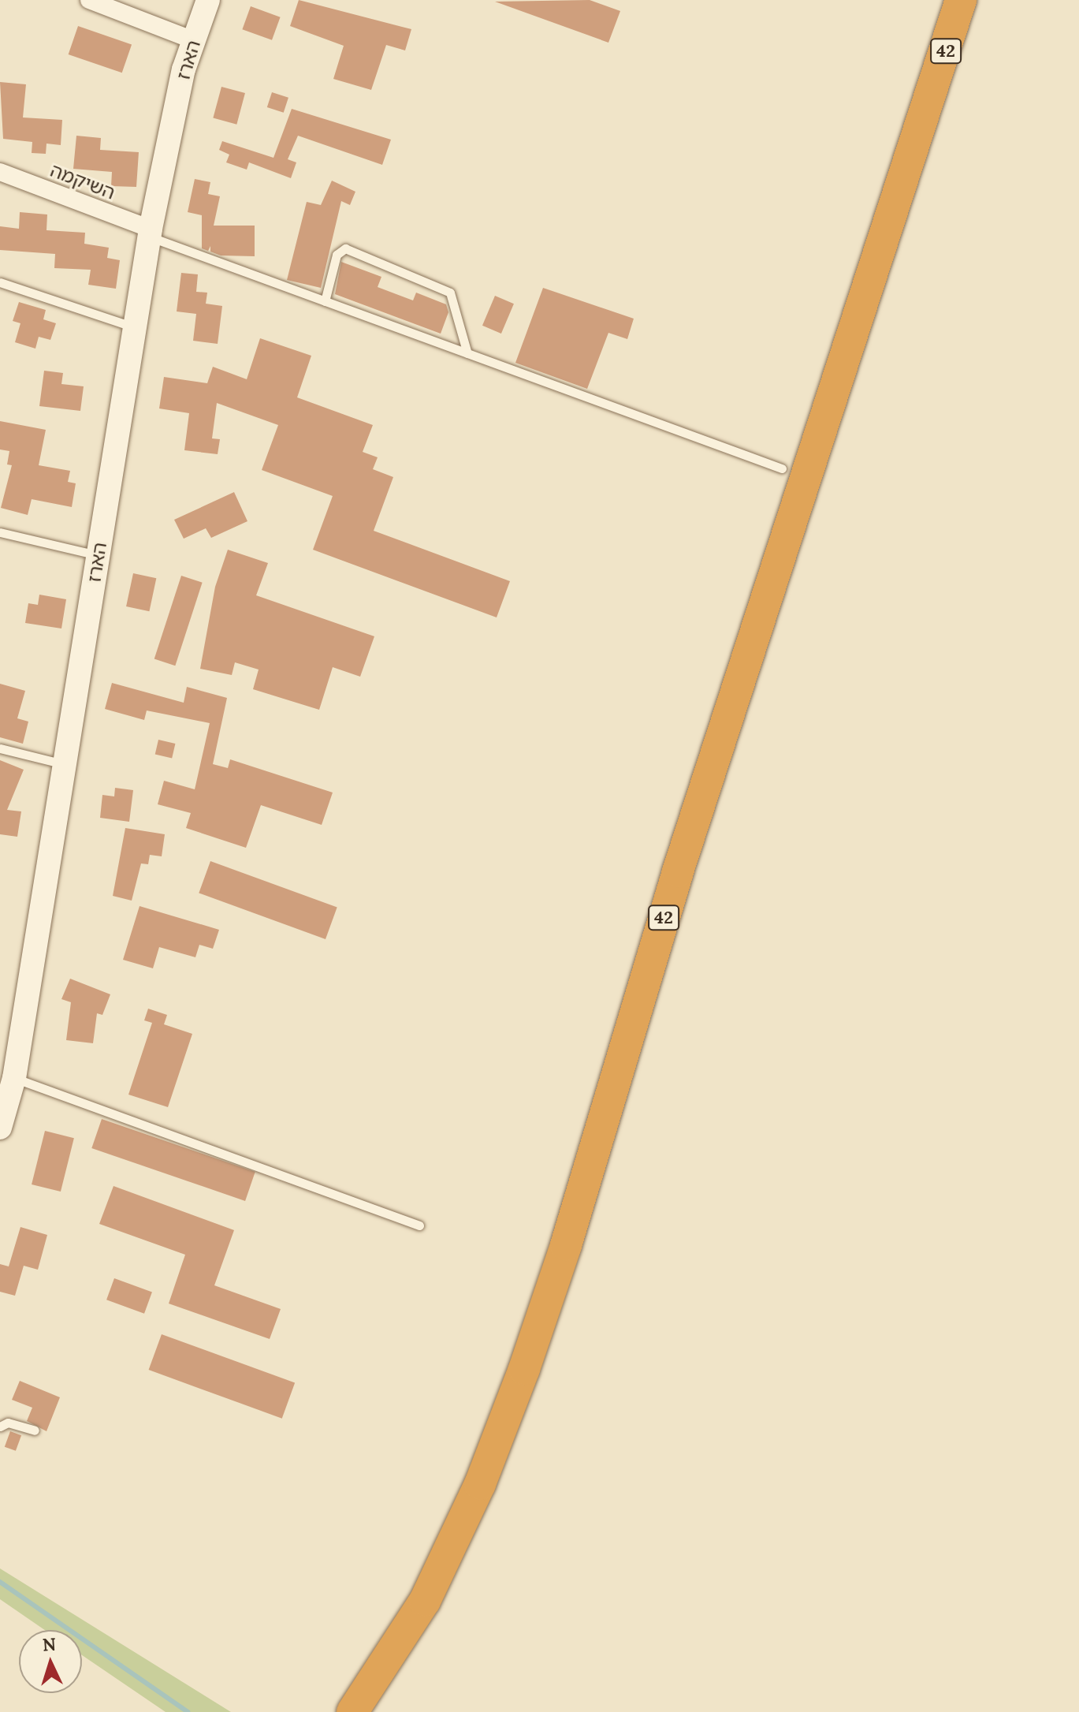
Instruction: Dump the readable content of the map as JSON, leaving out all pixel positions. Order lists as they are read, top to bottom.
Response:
{
  "streets": {
    "highway": ["42"],
    "street": ["הארז", "השיקמה"]
  },
  "crossings": [
    ["הארז", "השיקמה"]
  ],
  "north": "top"
}
